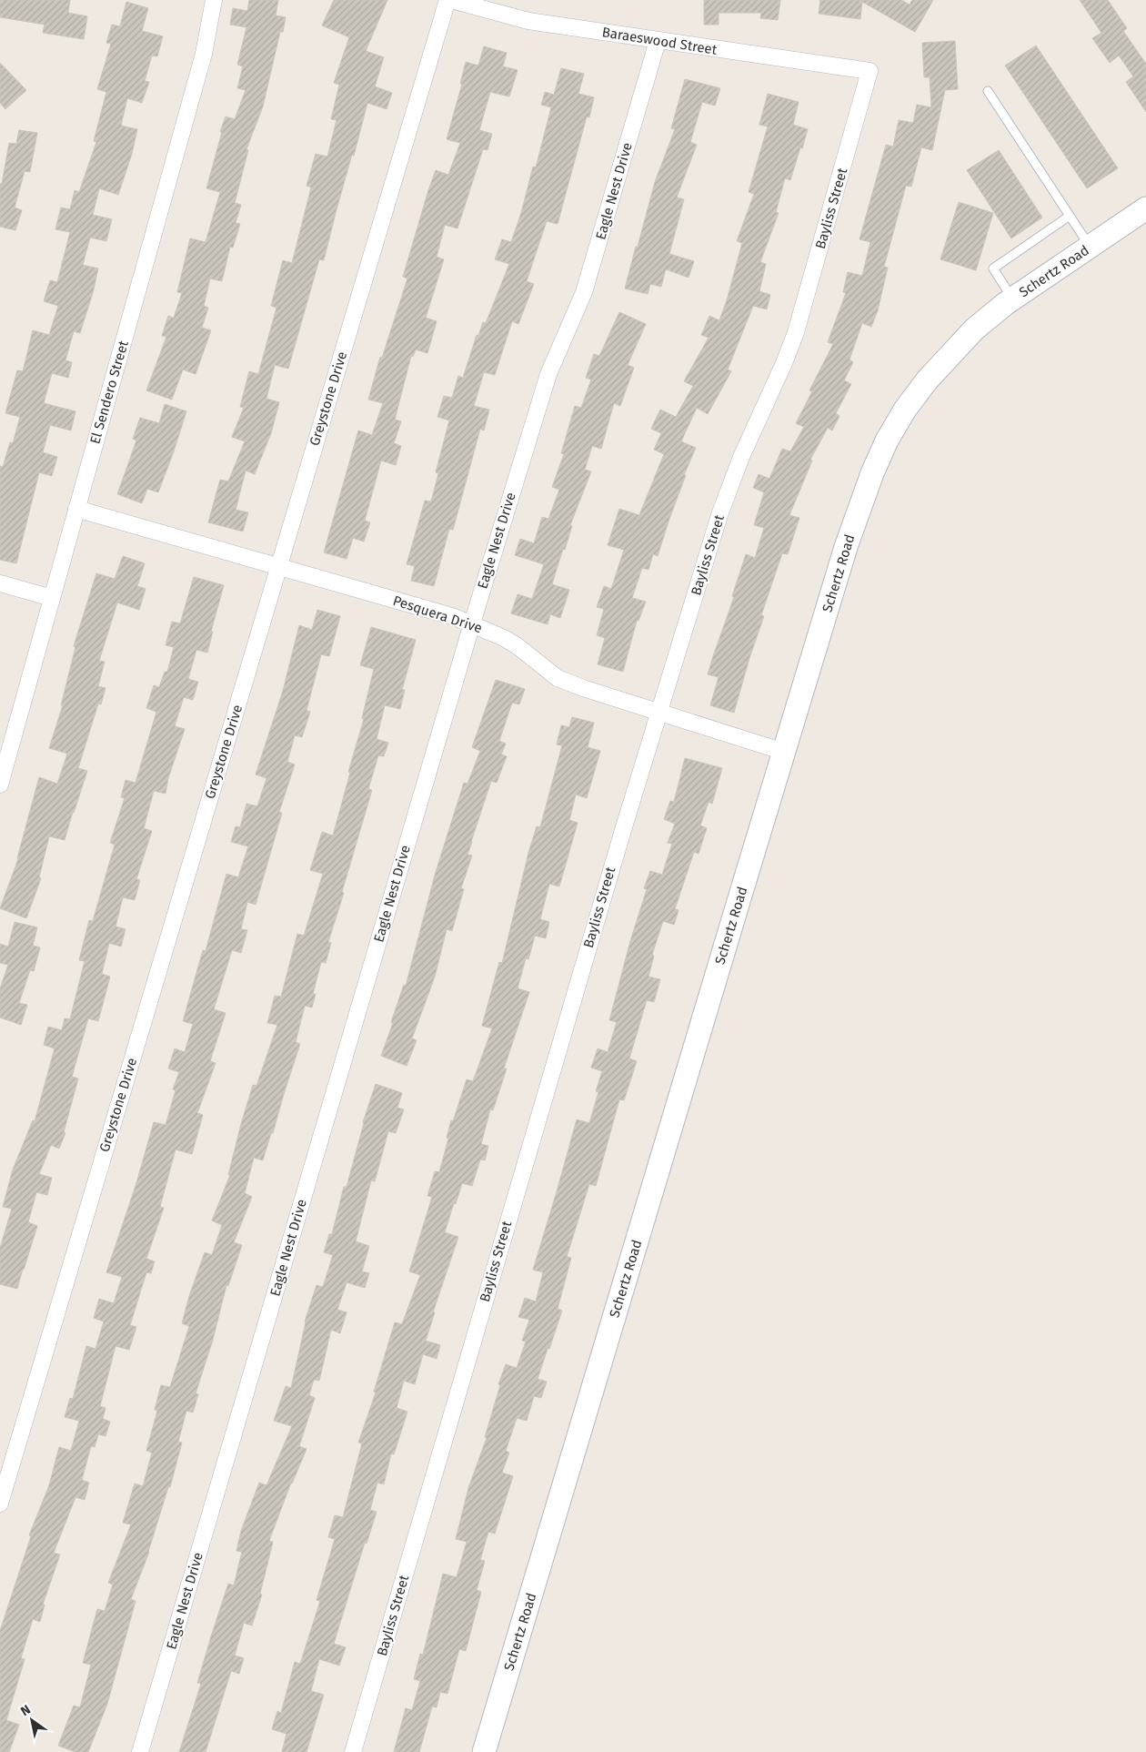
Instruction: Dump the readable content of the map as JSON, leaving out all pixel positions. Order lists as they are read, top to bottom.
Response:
{
  "streets": {
    "street": [
      "Baraeswood Street",
      "Eagle Nest Drive",
      "Bayliss Street",
      "Schertz Road",
      "El Sendero Street",
      "Greystone Drive",
      "Pesquera Drive"
    ]
  },
  "crossings": [
    ["Baraeswood Street", "Eagle Nest Drive"],
    ["Baraeswood Street", "Bayliss Street"],
    ["Eagle Nest Drive", "Pesquera Drive"],
    ["Bayliss Street", "Pesquera Drive"],
    ["Schertz Road", "Pesquera Drive"],
    ["El Sendero Street", "Pesquera Drive"],
    ["Greystone Drive", "Pesquera Drive"]
  ],
  "north": "top left"
}
